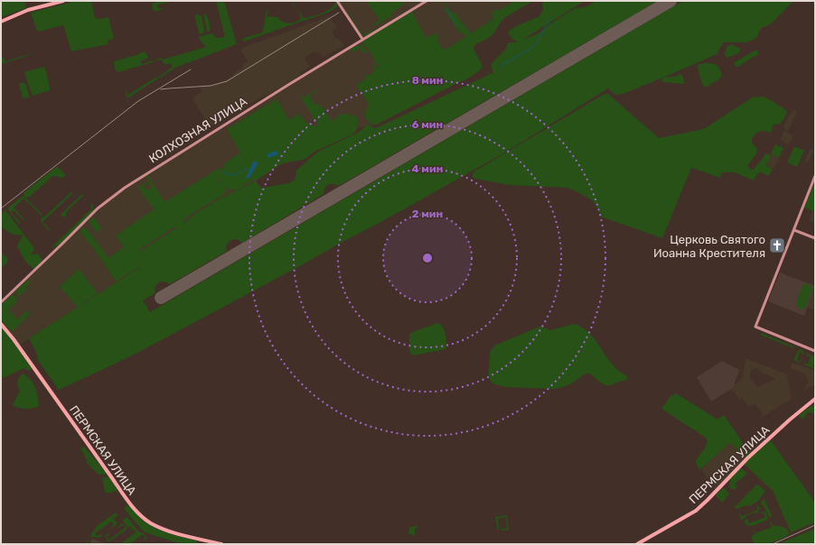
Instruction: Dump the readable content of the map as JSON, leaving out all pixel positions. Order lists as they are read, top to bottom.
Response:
{
  "streets": {
    "main road": ["ПЕРМСКАЯ УЛИЦА"],
    "street": ["КОЛХОЗНАЯ УЛИЦА"]
  },
  "places": {
    "church": ["Церковь Святого Иоанна Крестителя"]
  },
  "rings": [
    "8 мин",
    "6 мин",
    "4 мин",
    "2 мин"
  ]
}
